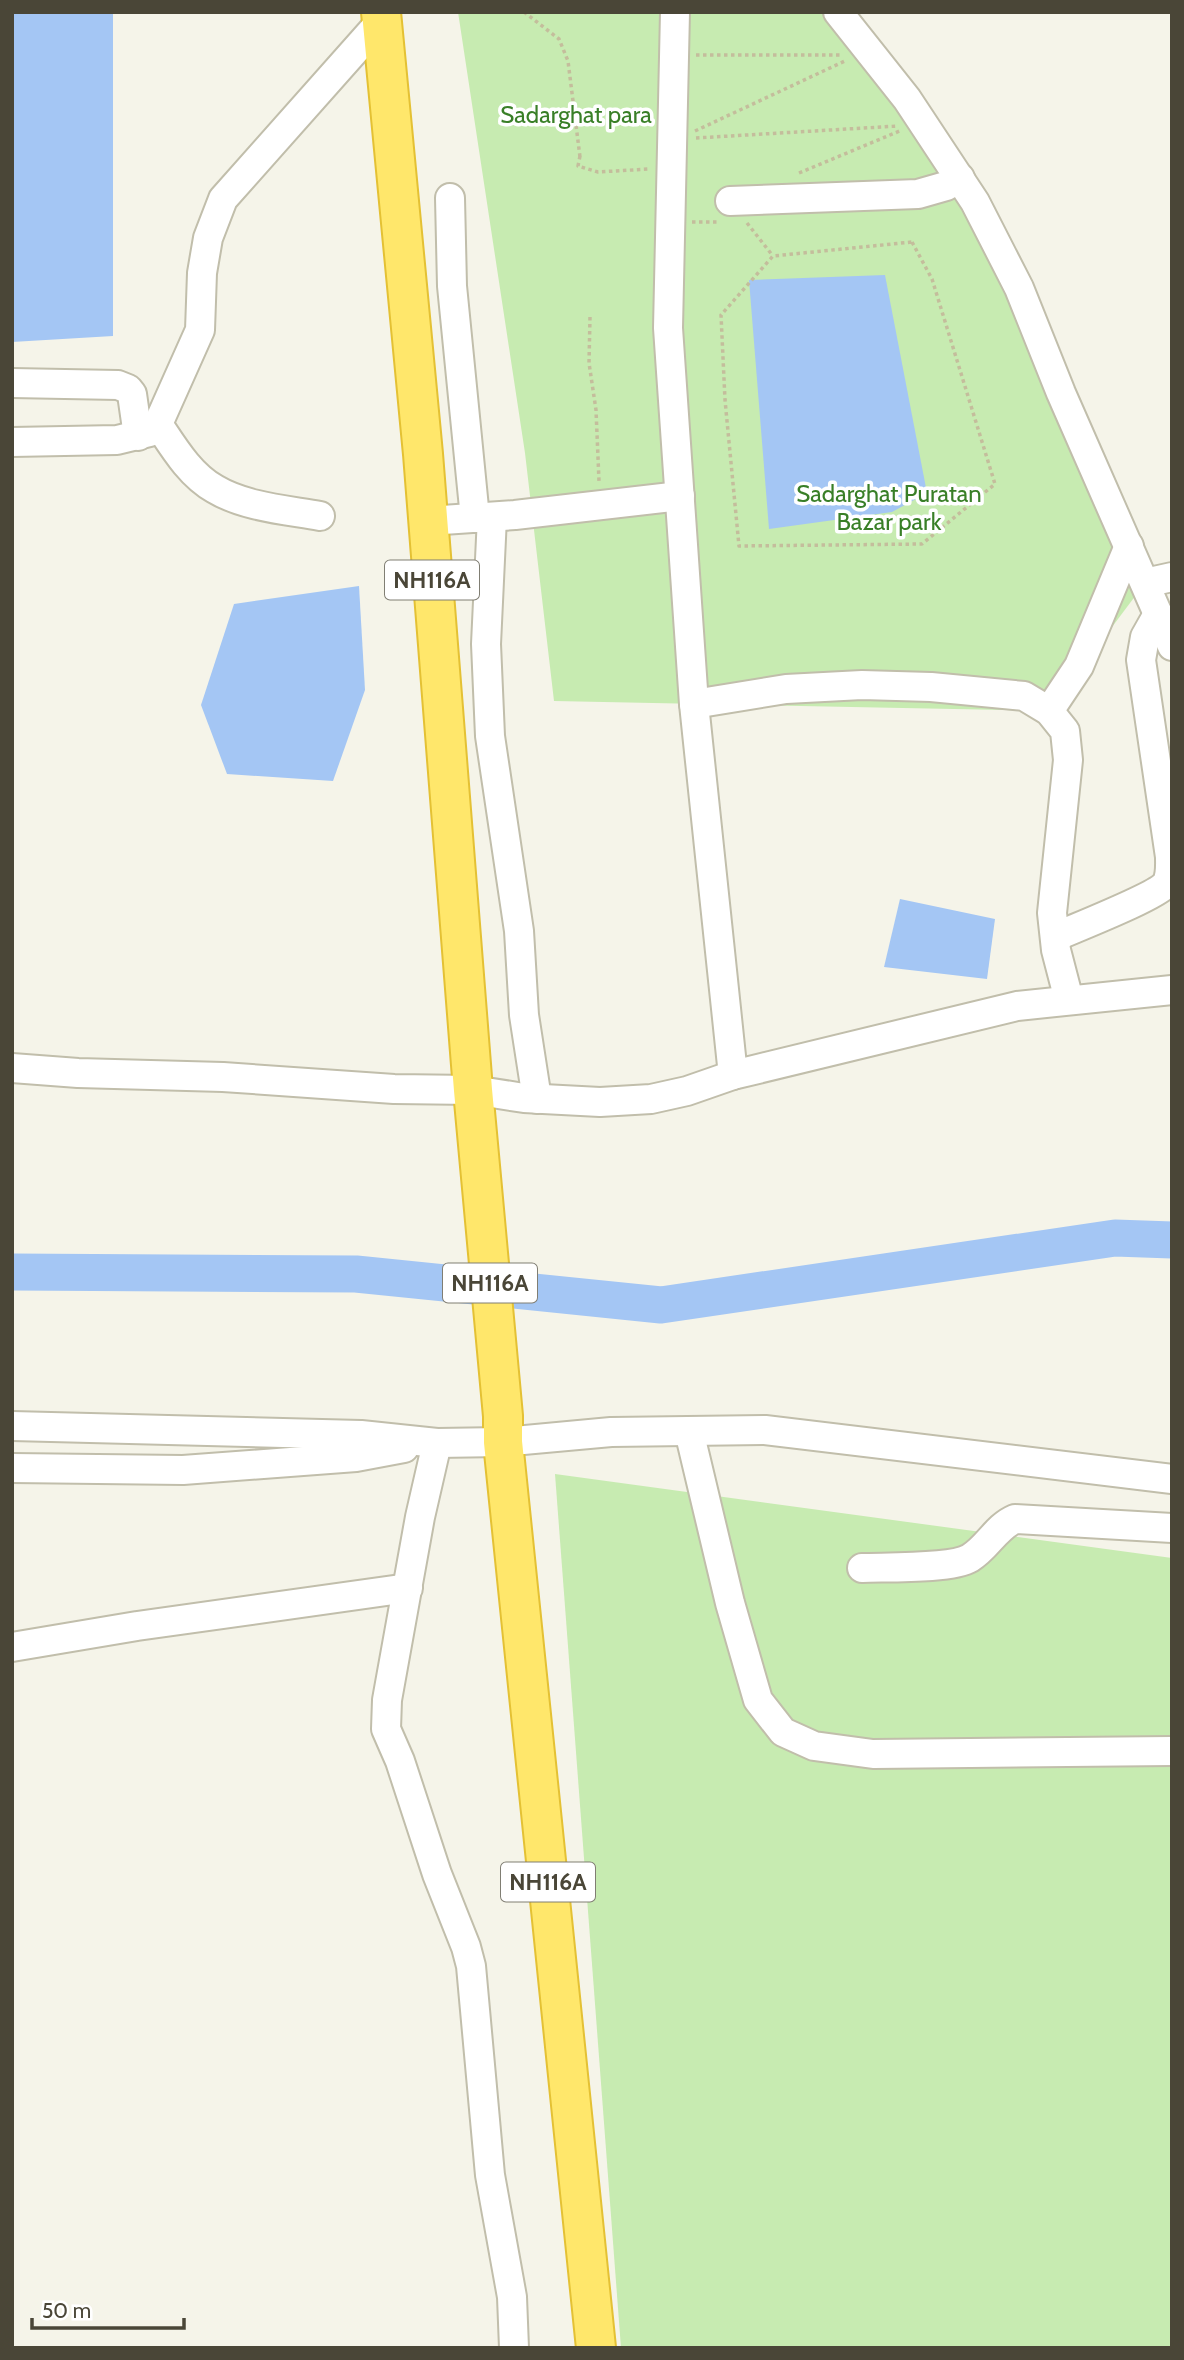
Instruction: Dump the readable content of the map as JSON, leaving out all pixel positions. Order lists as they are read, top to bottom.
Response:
{
  "streets": {
    "highway": ["NH116A"]
  },
  "parks": ["Sadarghat para", "Sadarghat Puratan Bazar park"],
  "scale_bar": "50 m"
}
